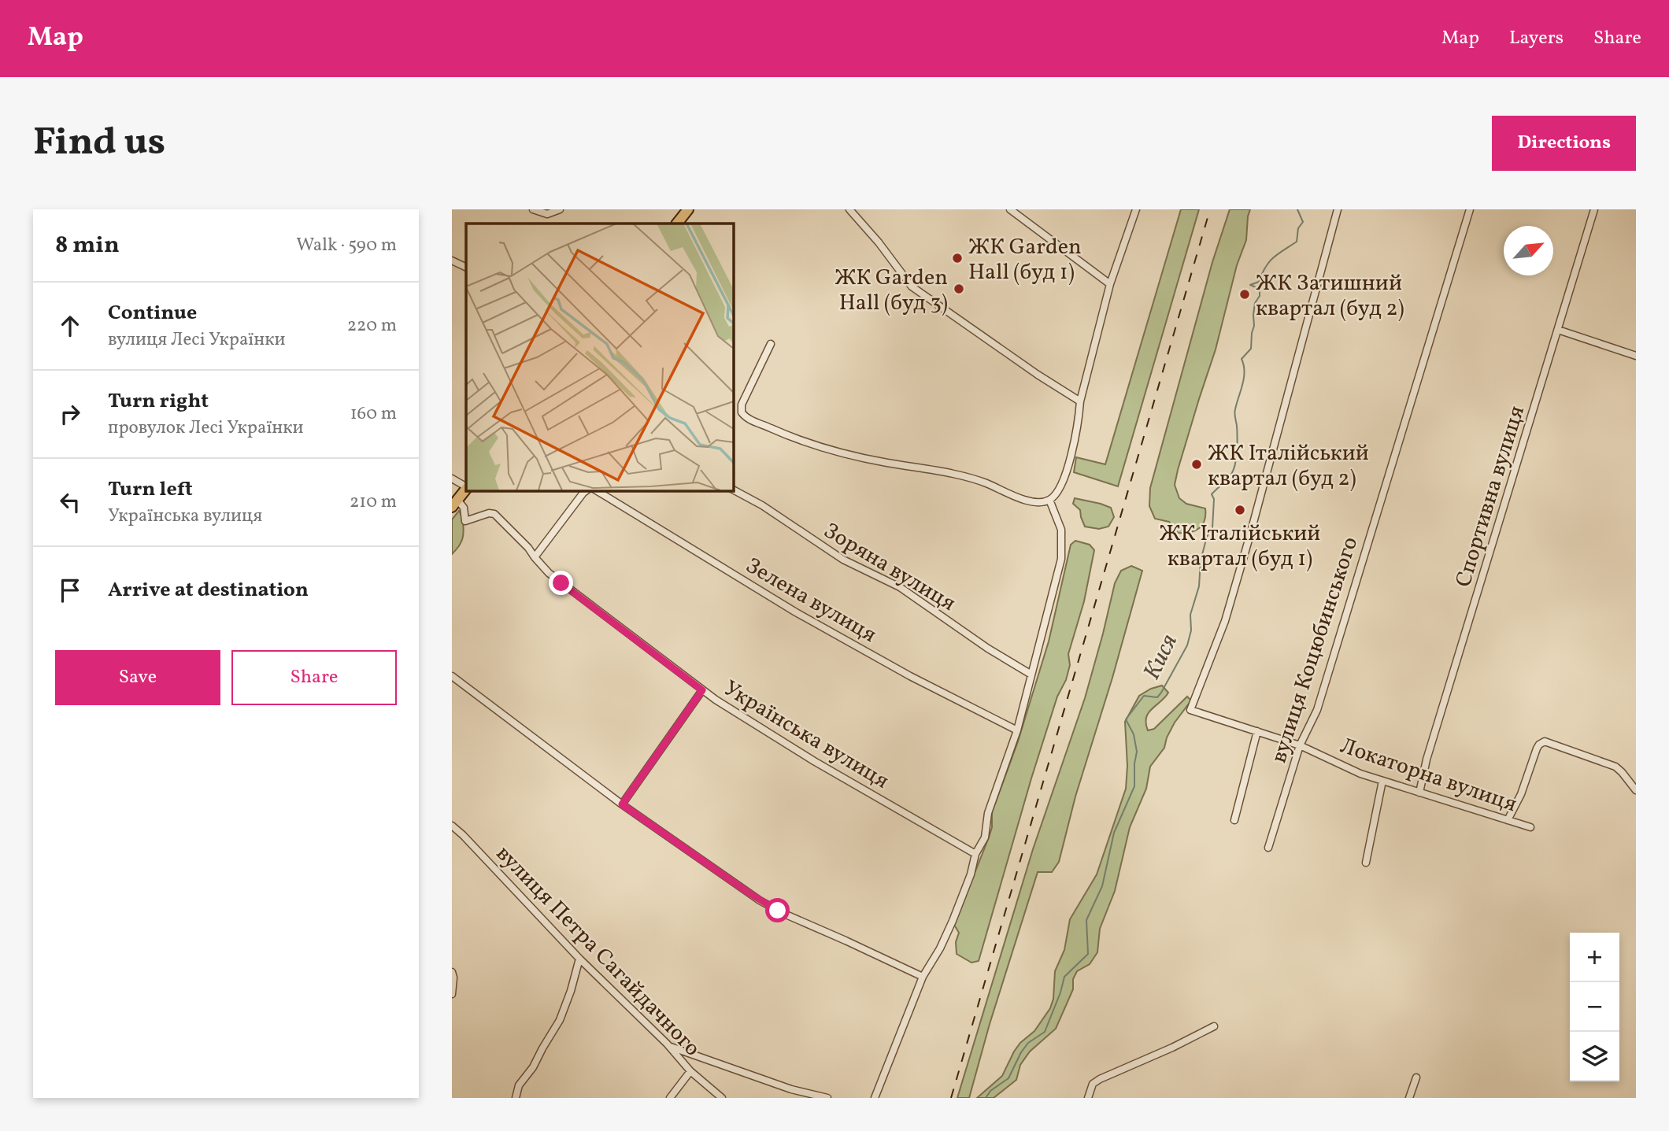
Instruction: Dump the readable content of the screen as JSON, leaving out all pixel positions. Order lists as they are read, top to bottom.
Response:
{
  "streets": {
    "street": [
      "Спортивна вулиця",
      "Зоряна вулиця",
      "Зелена вулиця",
      "вулиця Коцюбинського",
      "Українська вулиця",
      "Локаторна вулиця",
      "вулиця Петра Сагайдачного"
    ]
  },
  "crossings": [
    ["Спортивна вулиця", "Локаторна вулиця"],
    ["вулиця Коцюбинського", "Локаторна вулиця"]
  ],
  "water": ["Кися"],
  "places": [
    "ЖК Garden Hall (буд 1)",
    "ЖК Garden Hall (буд 3)",
    "ЖК Затишний квартал (буд 2)",
    "ЖК Італійський квартал (буд 2)",
    "ЖК Італійський квартал (буд 1)"
  ],
  "north": "top right",
  "page": {
    "header": "Map",
    "nav": ["Map", "Layers", "Share"],
    "buttons": [
      "Directions",
      ["Save", "Share"]
    ],
    "title": "Find us",
    "heading": ["8 min", "Walk · 590 m"],
    "list": [
      ["Continue", "вулиця Лесі Українки", "220 m"],
      ["Turn right", "провулок Лесі Українки", "160 m"],
      ["Turn left", "Українська вулиця", "210 m"],
      "Arrive at destination"
    ],
    "map_buttons": ["+", "−"]
  }
}
